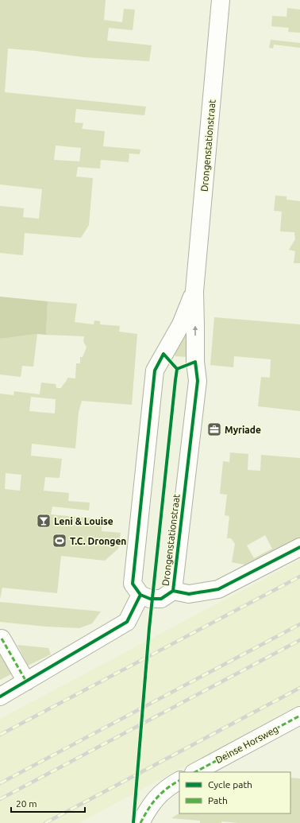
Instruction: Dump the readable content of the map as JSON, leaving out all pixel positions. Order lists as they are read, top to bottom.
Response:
{
  "streets": {
    "street": ["Drongenstationstraat", "Deinse Horsweg"]
  },
  "places": {
    "office": ["Myriade"],
    "bar": ["Leni & Louise"],
    "sports": ["T.C. Drongen"]
  },
  "legend": ["Cycle path", "Path"],
  "scale_bar": "20 m"
}
